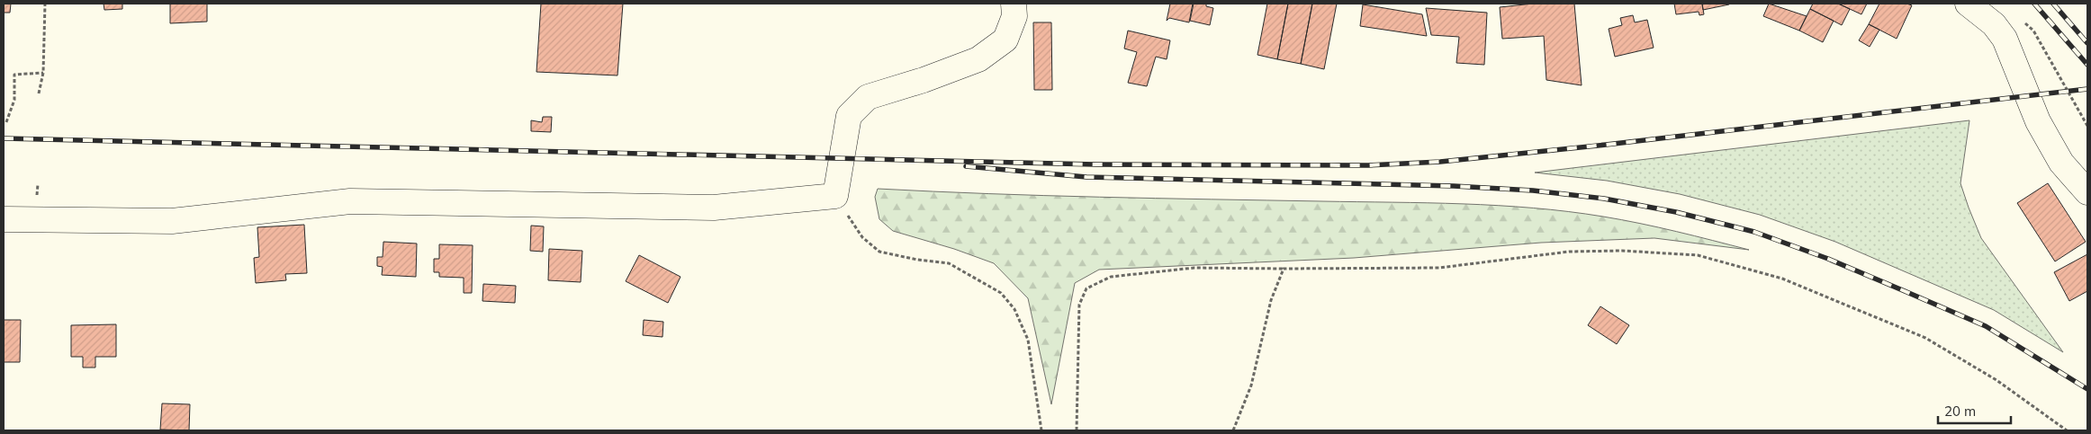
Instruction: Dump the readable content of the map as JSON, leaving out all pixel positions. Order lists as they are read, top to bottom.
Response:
{
  "scale_bar": "20 m"
}
